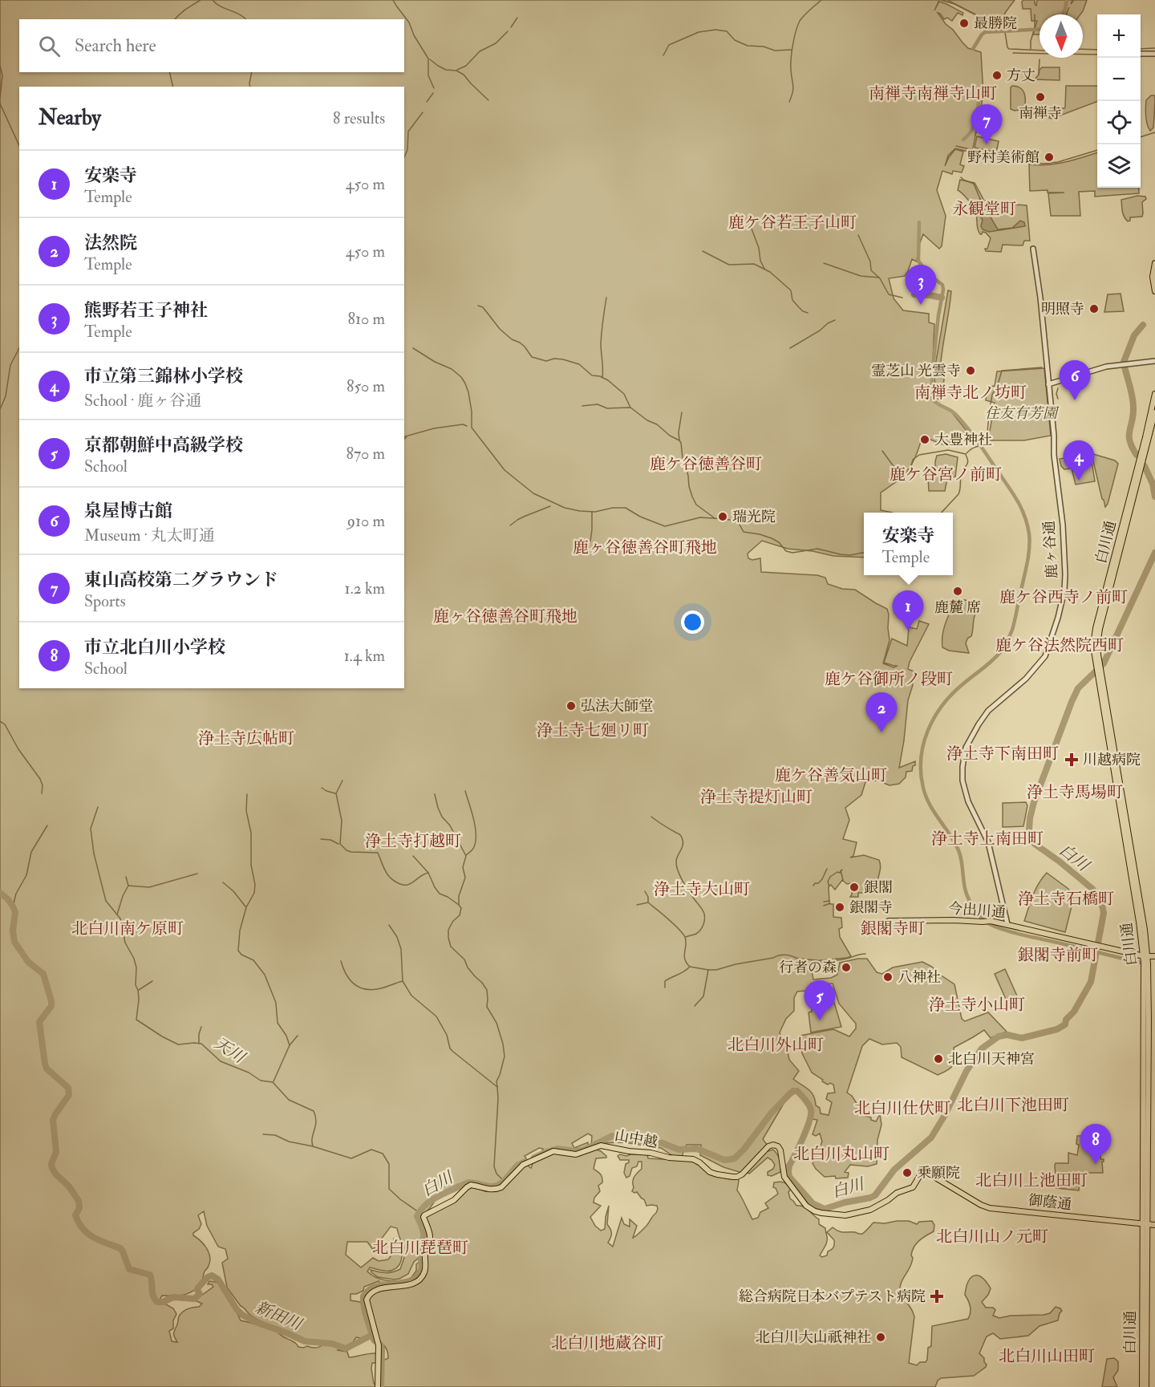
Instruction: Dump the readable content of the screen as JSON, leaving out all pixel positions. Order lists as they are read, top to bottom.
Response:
{
  "streets": {
    "main road": [
      "白川通",
      "今出川通",
      "山中越",
      "御蔭通"
    ],
    "street": ["鹿ヶ谷通"]
  },
  "crossings": [
    ["白川通", "今出川通"],
    ["白川通", "御蔭通"],
    ["鹿ヶ谷通", "今出川通"],
    ["山中越", "御蔭通"]
  ],
  "districts": [
    "南禅寺南禅寺山町",
    "永観堂町",
    "鹿ケ谷若王子山町",
    "南禅寺北ノ坊町",
    "鹿ケ谷徳善谷町",
    "鹿ケ谷宮ノ前町",
    "鹿ヶ谷徳善谷町飛地",
    "鹿ケ谷西寺ノ前町",
    "鹿ヶ谷徳善谷町飛地",
    "鹿ケ谷法然院西町",
    "鹿ケ谷御所ノ段町",
    "浄土寺七廻リ町",
    "浄土寺広帖町",
    "浄土寺下南田町",
    "鹿ケ谷善気山町",
    "浄土寺馬場町",
    "浄土寺提灯山町",
    "浄土寺上南田町",
    "浄土寺打越町",
    "浄土寺大山町",
    "浄土寺石橋町",
    "北白川南ケ原町",
    "銀閣寺町",
    "銀閣寺前町",
    "浄土寺小山町",
    "北白川外山町",
    "北白川下池田町",
    "北白川仕伏町",
    "北白川丸山町",
    "北白川上池田町",
    "北白川山ノ元町",
    "北白川琵琶町",
    "北白川地蔵谷町",
    "北白川山田町"
  ],
  "water": ["白川", "天川", "新田川"],
  "parks": ["住友有芳園"],
  "places": {
    "other": [
      "最勝院",
      "方丈",
      "南禅寺",
      "野村美術館",
      "明照寺",
      "霊芝山 光雲寺",
      "大豊神社",
      "瑞光院",
      "鹿麓 席",
      "弘法大師堂",
      "銀閣",
      "銀閣寺",
      "行者の森",
      "八神社",
      "北白川天神宮",
      "乗願院",
      "北白川大山祇神社"
    ],
    "health": ["川越病院", "総合病院日本バプテスト病院"]
  },
  "north": "bottom",
  "page": {
    "map_buttons": ["+", "−"],
    "search": "Search here",
    "heading": ["Nearby", "8 results"],
    "pins": [
      "7",
      "3",
      "6",
      "4",
      "1",
      "2",
      "5",
      "8"
    ],
    "list": [
      {
        "mark": "1",
        "name": "安楽寺",
        "note": "Temple",
        "value": "450 m"
      },
      {
        "mark": "2",
        "name": "法然院",
        "note": "Temple",
        "value": "450 m"
      },
      {
        "mark": "3",
        "name": "熊野若王子神社",
        "note": "Temple",
        "value": "810 m"
      },
      {
        "mark": "4",
        "name": "市立第三錦林小学校",
        "note": "School · 鹿ヶ谷通",
        "value": "850 m"
      },
      {
        "mark": "5",
        "name": "京都朝鮮中高級学校",
        "note": "School",
        "value": "870 m"
      },
      {
        "mark": "6",
        "name": "泉屋博古館",
        "note": "Museum · 丸太町通",
        "value": "910 m"
      },
      {
        "mark": "7",
        "name": "東山高校第二グラウンド",
        "note": "Sports",
        "value": "1.2 km"
      },
      {
        "mark": "8",
        "name": "市立北白川小学校",
        "note": "School",
        "value": "1.4 km"
      }
    ],
    "popup": ["安楽寺", "Temple"]
  }
}
